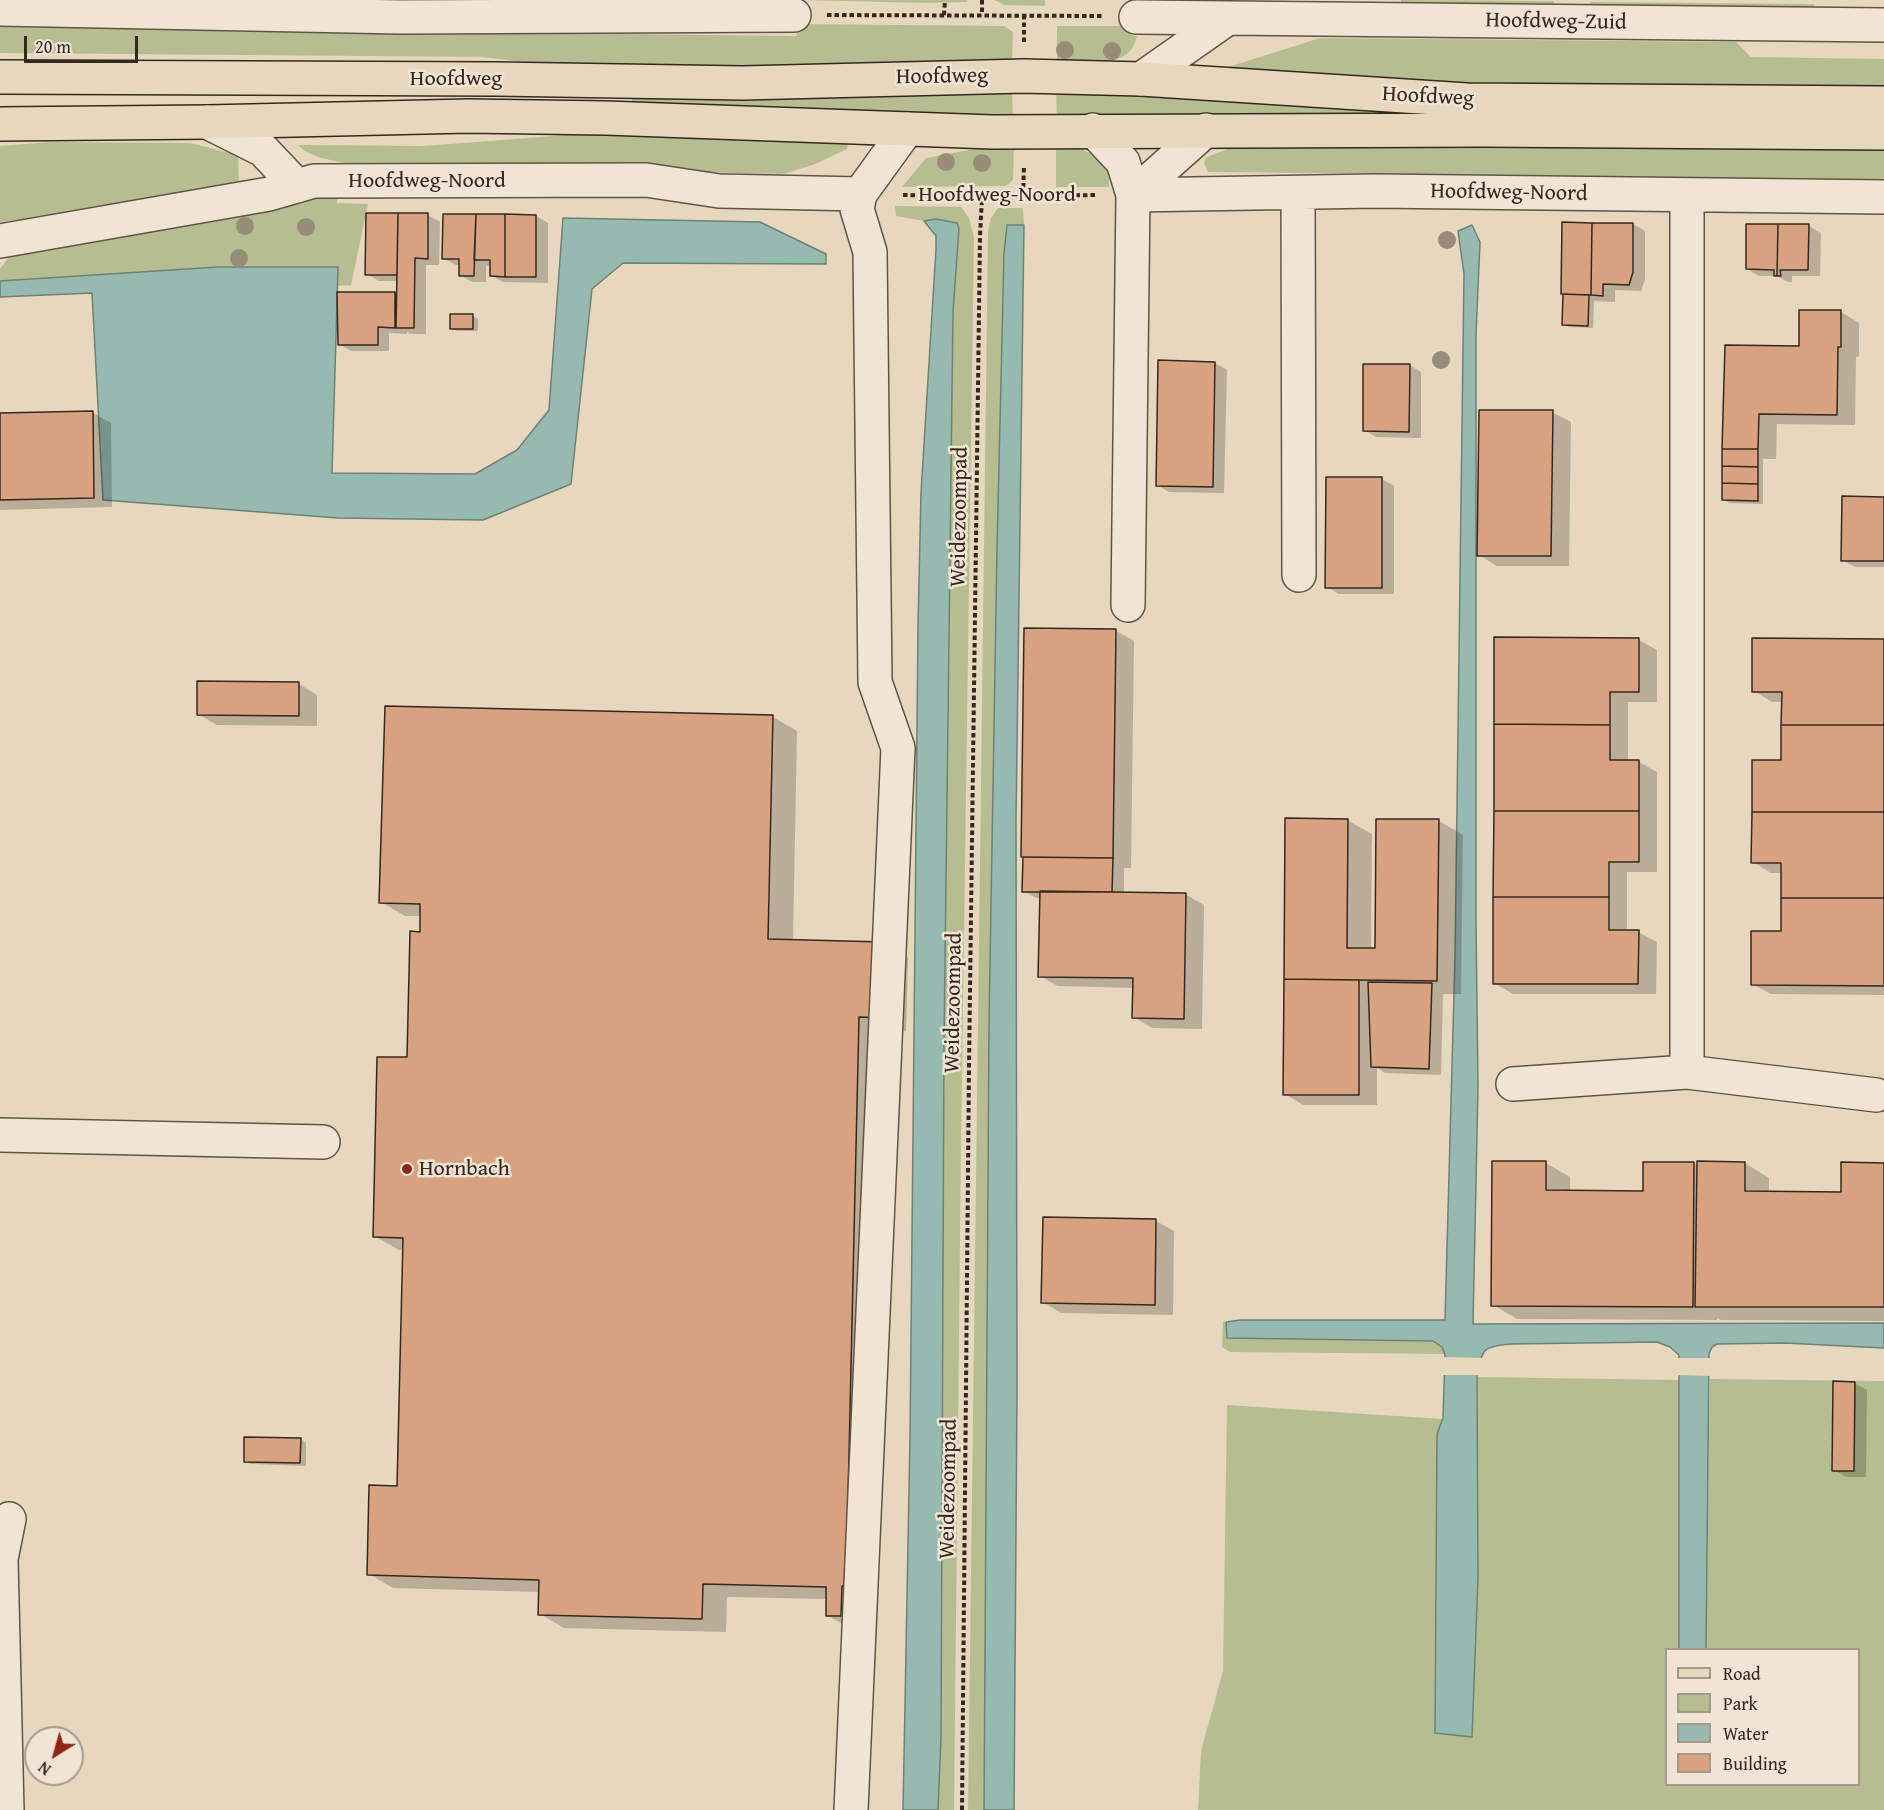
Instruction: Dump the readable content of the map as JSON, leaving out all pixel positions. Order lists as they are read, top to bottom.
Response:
{
  "streets": {
    "main road": ["Hoofdweg"],
    "street": ["Hoofdweg-Zuid", "Hoofdweg-Noord"],
    "path": ["Weidezoompad"]
  },
  "crossings": [
    ["Hoofdweg-Noord", "Weidezoompad"]
  ],
  "places": ["Hornbach"],
  "legend": [
    "Road",
    "Park",
    "Water",
    "Building"
  ],
  "scale_bar": "20 m",
  "north": "bottom left"
}
